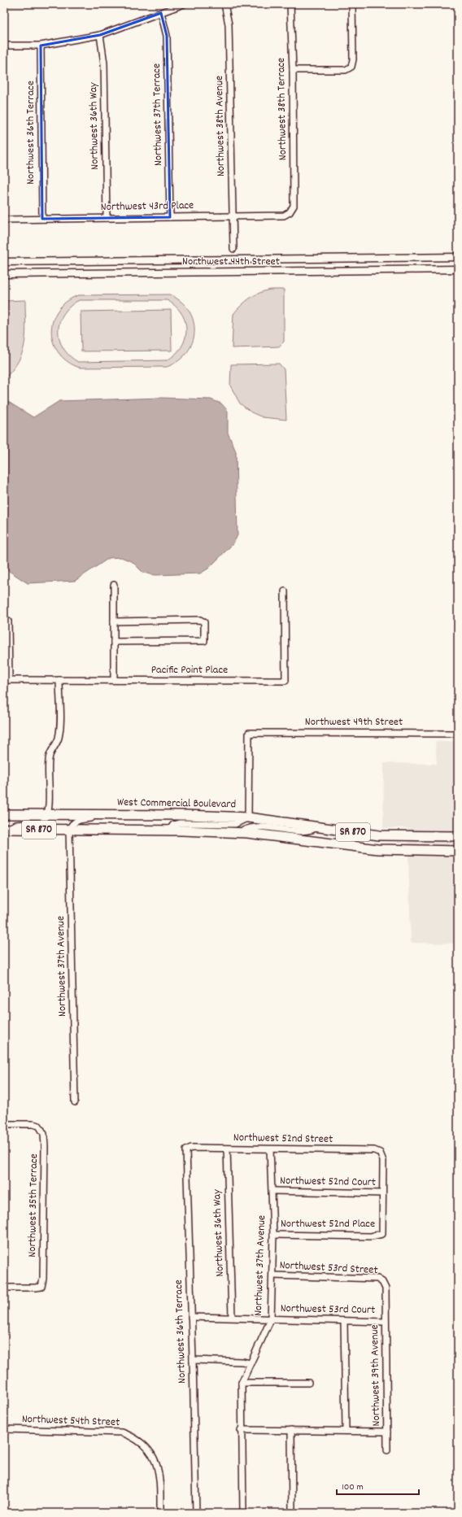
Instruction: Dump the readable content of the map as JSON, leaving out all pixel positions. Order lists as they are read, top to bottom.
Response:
{
  "streets": {
    "highway": ["West Commercial Boulevard", "SR 870"],
    "street": [
      "Northwest 38th Terrace",
      "Northwest 37th Terrace",
      "Northwest 36th Way",
      "Northwest 38th Avenue",
      "Northwest 36th Terrace",
      "Northwest 43rd Place",
      "Northwest 44th Street",
      "Pacific Point Place",
      "Northwest 49th Street",
      "Northwest 37th Avenue",
      "Northwest 52nd Street",
      "Northwest 52nd Court",
      "Northwest 35th Terrace",
      "Northwest 52nd Place",
      "Northwest 53rd Street",
      "Northwest 53rd Court",
      "Northwest 39th Avenue",
      "Northwest 54th Street"
    ]
  },
  "crossings": [
    ["Northwest 38th Terrace", "Northwest 43rd Place"],
    ["Northwest 37th Terrace", "Northwest 43rd Place"],
    ["Northwest 36th Way", "Northwest 43rd Place"],
    ["Northwest 36th Way", "Northwest 52nd Street"],
    ["Northwest 36th Way", "Northwest 53rd Court"],
    ["Northwest 38th Avenue", "Northwest 43rd Place"],
    ["Northwest 36th Terrace", "Northwest 43rd Place"],
    ["Northwest 36th Terrace", "Northwest 52nd Street"],
    ["Northwest 36th Terrace", "Northwest 53rd Court"],
    ["Northwest 49th Street", "West Commercial Boulevard"],
    ["West Commercial Boulevard", "Northwest 37th Avenue"],
    ["Northwest 37th Avenue", "Northwest 52nd Street"],
    ["Northwest 37th Avenue", "Northwest 52nd Court"],
    ["Northwest 37th Avenue", "Northwest 52nd Place"],
    ["Northwest 37th Avenue", "Northwest 53rd Street"],
    ["Northwest 37th Avenue", "Northwest 53rd Court"],
    ["Northwest 52nd Street", "Northwest 52nd Court"],
    ["Northwest 52nd Street", "Northwest 52nd Place"],
    ["Northwest 52nd Court", "Northwest 52nd Place"],
    ["Northwest 53rd Street", "Northwest 39th Avenue"],
    ["Northwest 53rd Court", "Northwest 39th Avenue"]
  ],
  "scale_bar": "100 m"
}
